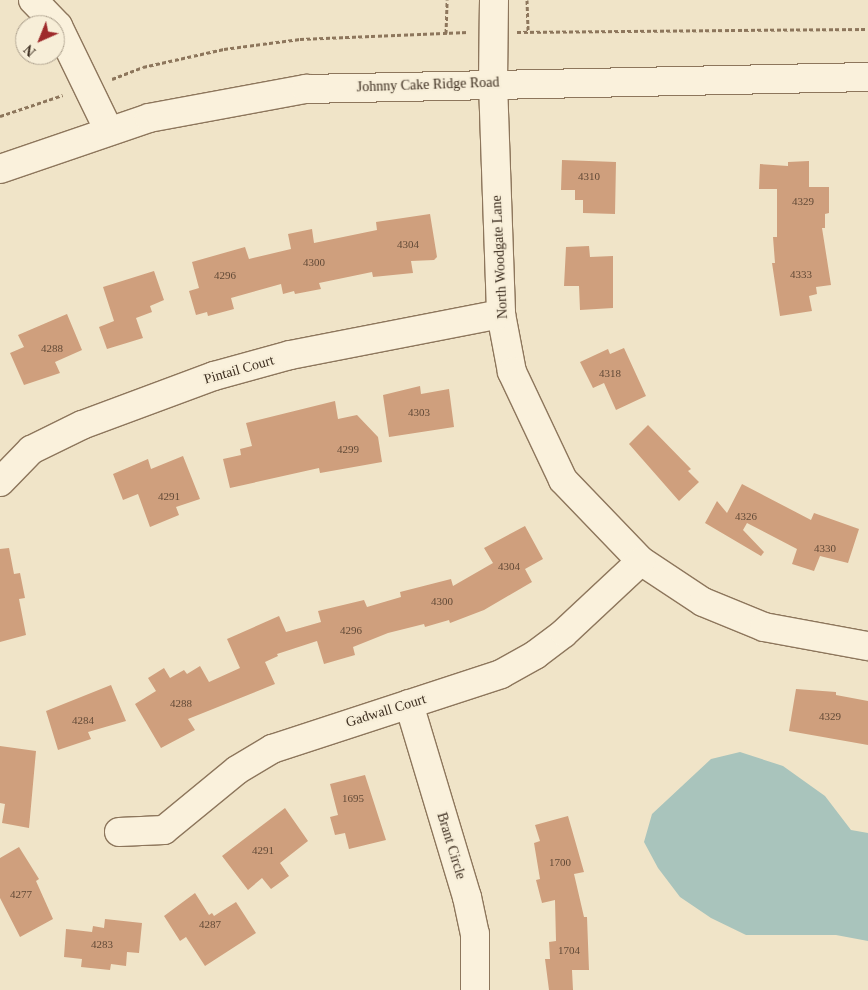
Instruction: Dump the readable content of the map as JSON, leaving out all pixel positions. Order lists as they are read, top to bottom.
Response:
{
  "streets": {
    "street": [
      "Johnny Cake Ridge Road",
      "North Woodgate Lane",
      "Pintail Court",
      "Gadwall Court",
      "Brant Circle"
    ]
  },
  "crossings": [
    ["Johnny Cake Ridge Road", "North Woodgate Lane"],
    ["North Woodgate Lane", "Pintail Court"],
    ["North Woodgate Lane", "Gadwall Court"],
    ["Gadwall Court", "Brant Circle"]
  ],
  "house_numbers": [
    "4310",
    "4329",
    "4304",
    "4300",
    "4333",
    "4296",
    "4288",
    "4318",
    "4303",
    "4299",
    "4291",
    "4326",
    "4330",
    "4304",
    "4300",
    "4296",
    "4288",
    "4329",
    "4284",
    "1695",
    "4291",
    "1700",
    "4277",
    "4287",
    "4283",
    "1704"
  ],
  "north": "bottom left"
}
